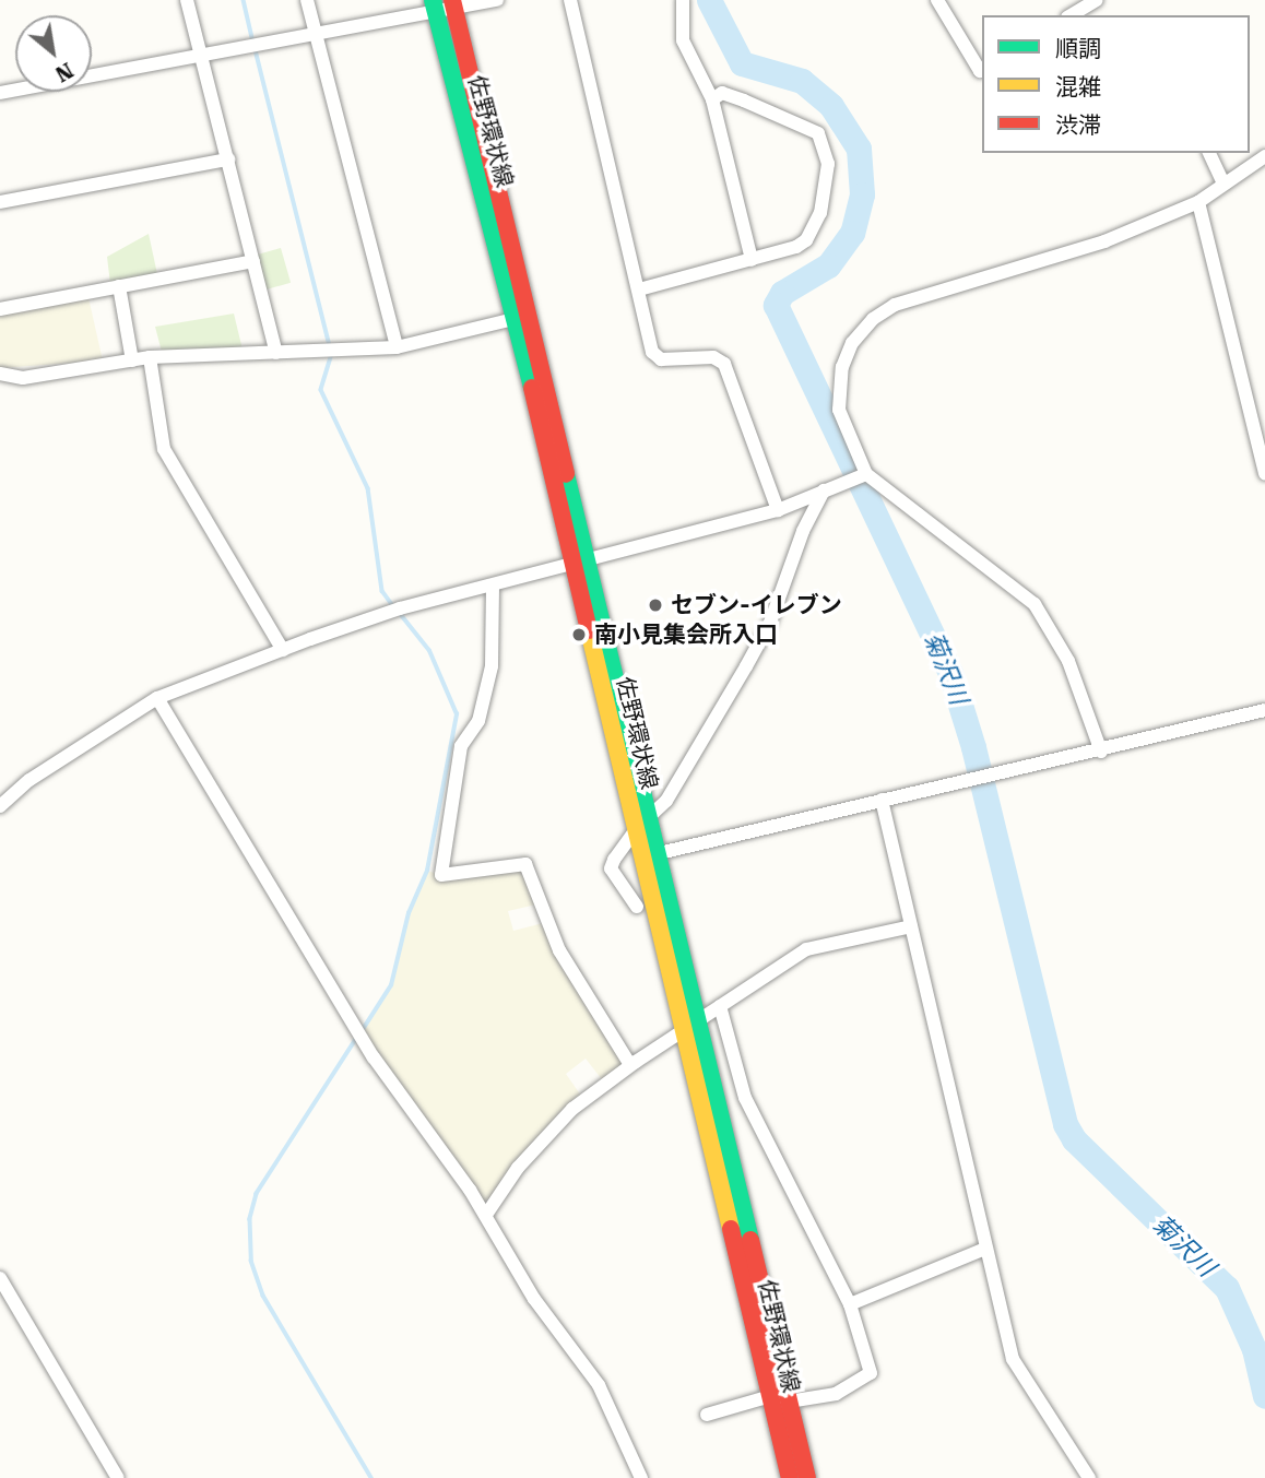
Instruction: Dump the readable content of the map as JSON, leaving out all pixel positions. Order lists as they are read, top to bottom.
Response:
{
  "streets": {
    "main road": ["佐野環状線"]
  },
  "water": ["菊沢川"],
  "places": ["セブン-イレブン", "南小見集会所入口"],
  "legend": ["順調", "混雑", "渋滞"],
  "north": "bottom right"
}
